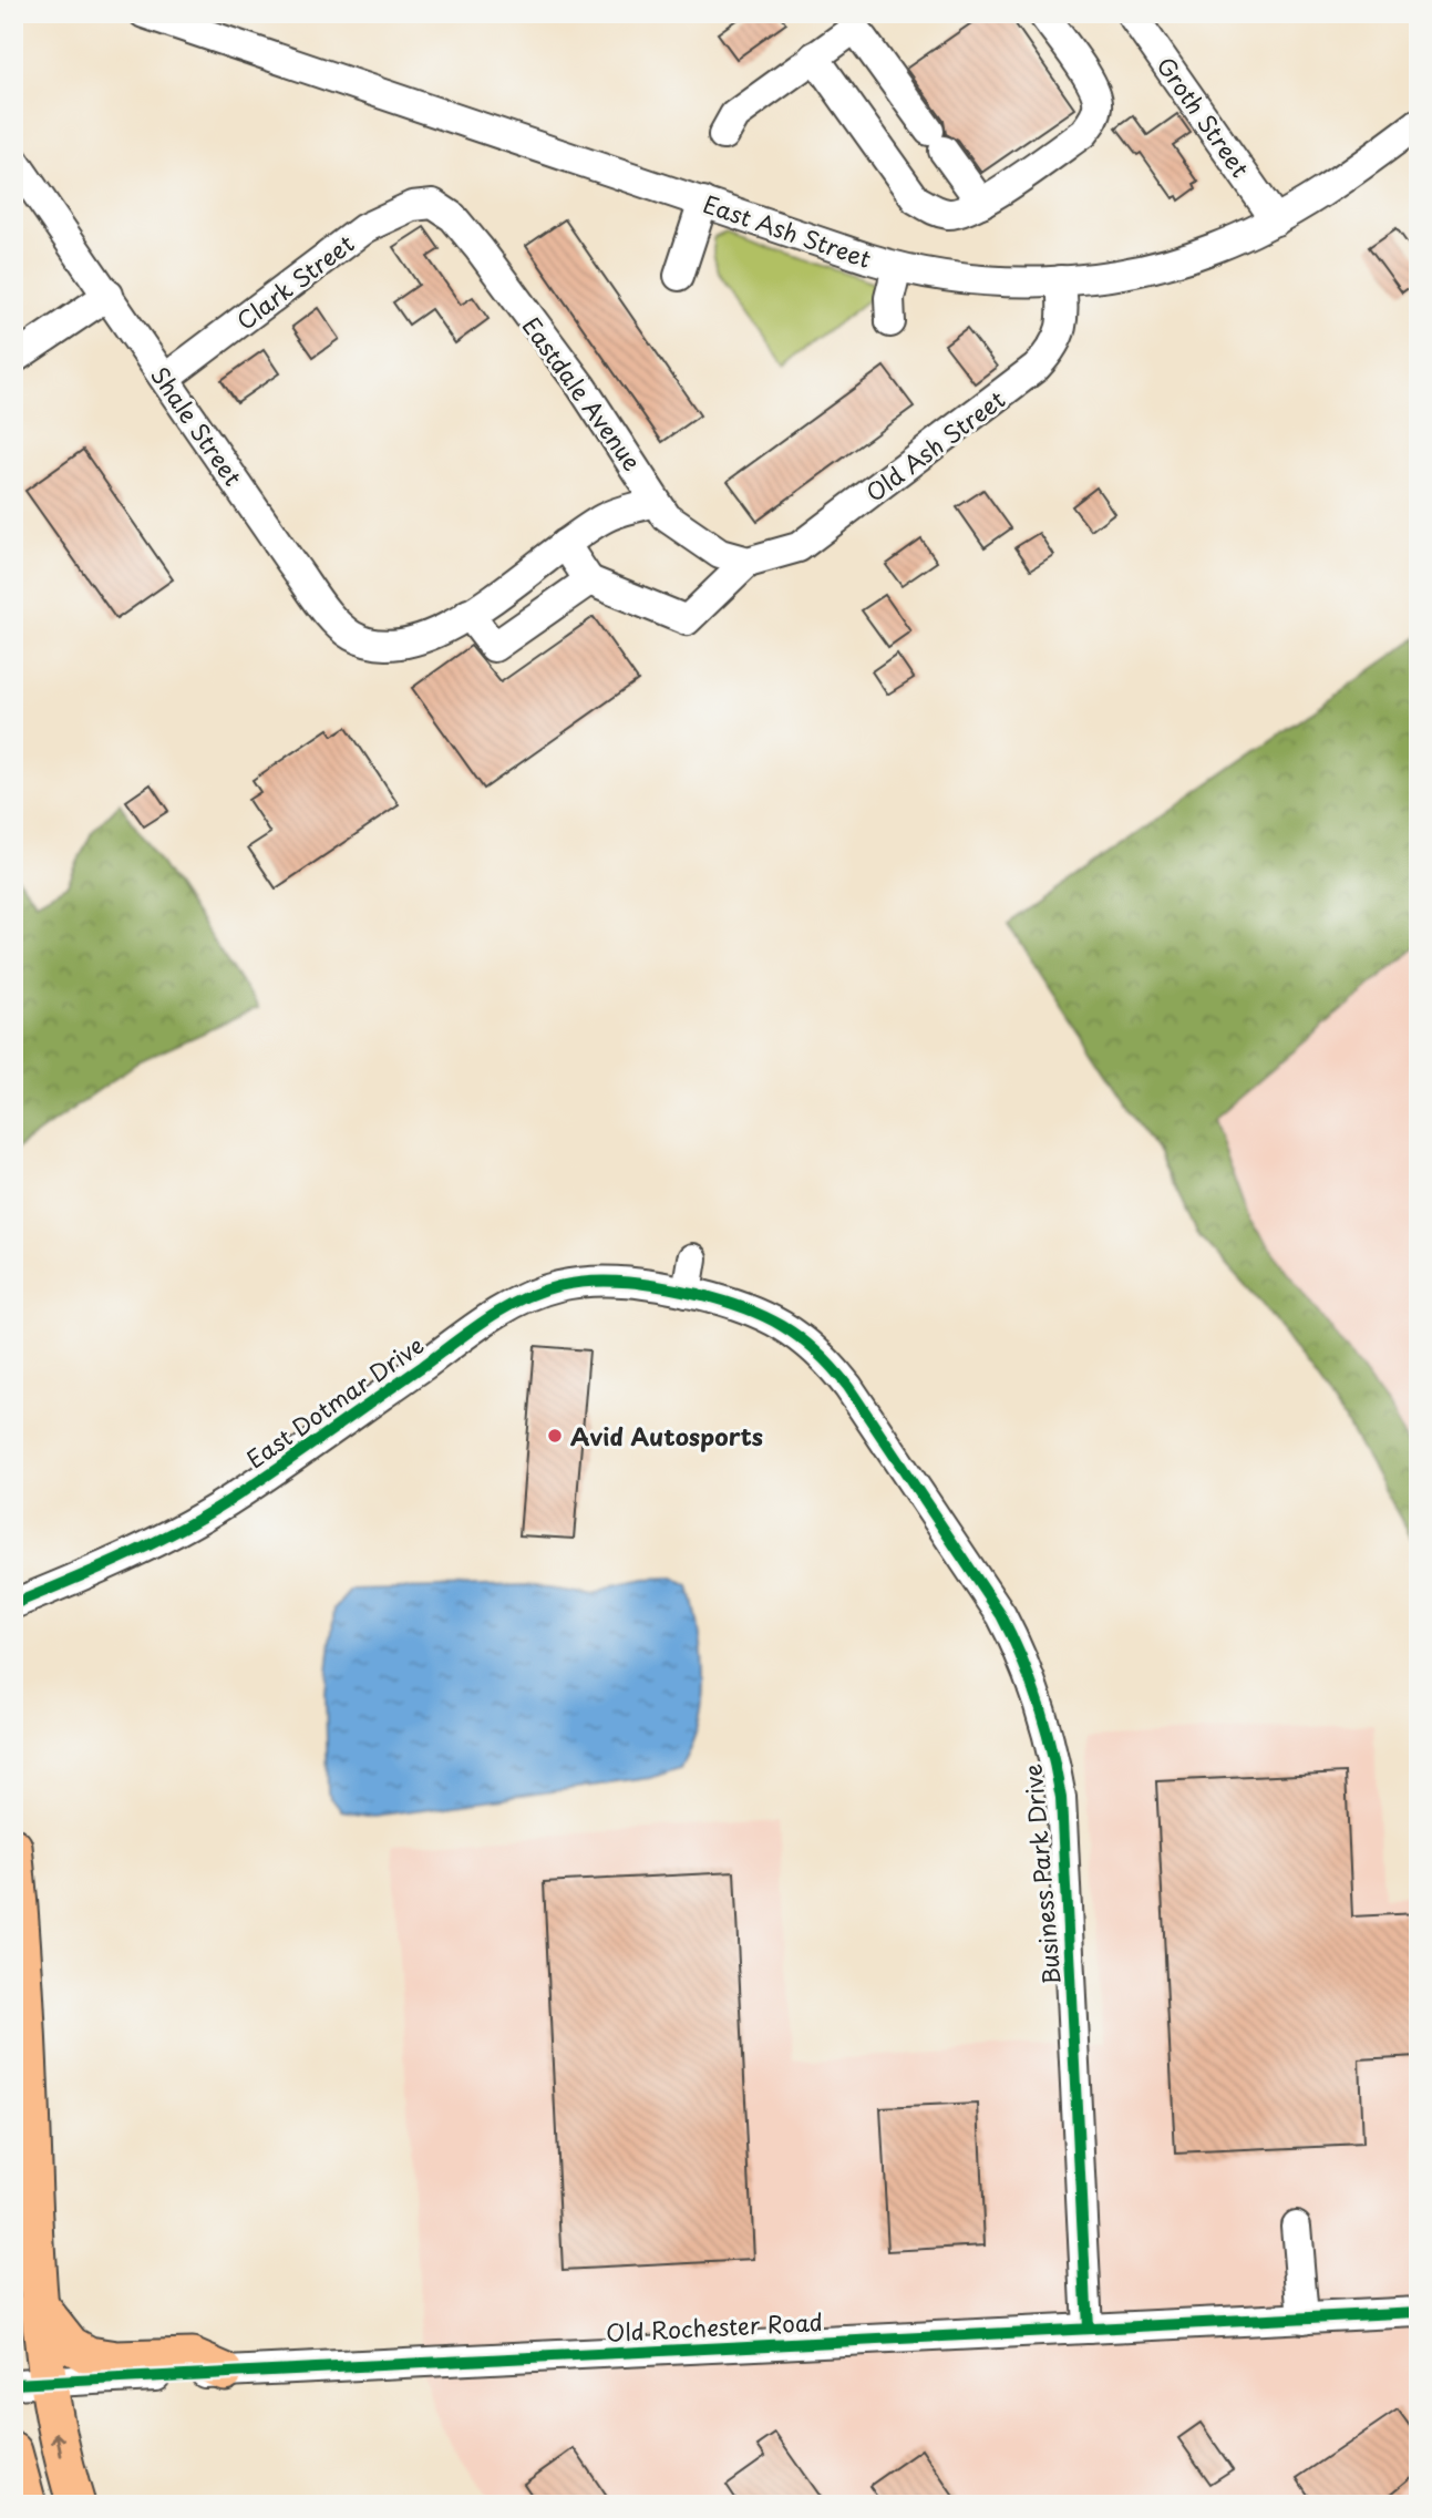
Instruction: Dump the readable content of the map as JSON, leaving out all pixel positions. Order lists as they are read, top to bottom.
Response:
{
  "streets": {
    "street": [
      "Groth Street",
      "East Ash Street",
      "Clark Street",
      "Eastdale Avenue",
      "Shale Street",
      "Old Ash Street",
      "East Dotmar Drive",
      "Business Park Drive",
      "Old Rochester Road"
    ]
  },
  "crossings": [
    ["Groth Street", "East Ash Street"],
    ["East Ash Street", "Old Ash Street"],
    ["Clark Street", "Eastdale Avenue"],
    ["Clark Street", "Shale Street"],
    ["Eastdale Avenue", "Old Ash Street"],
    ["East Dotmar Drive", "Business Park Drive"],
    ["Business Park Drive", "Old Rochester Road"]
  ],
  "places": ["Avid Autosports"]
}
